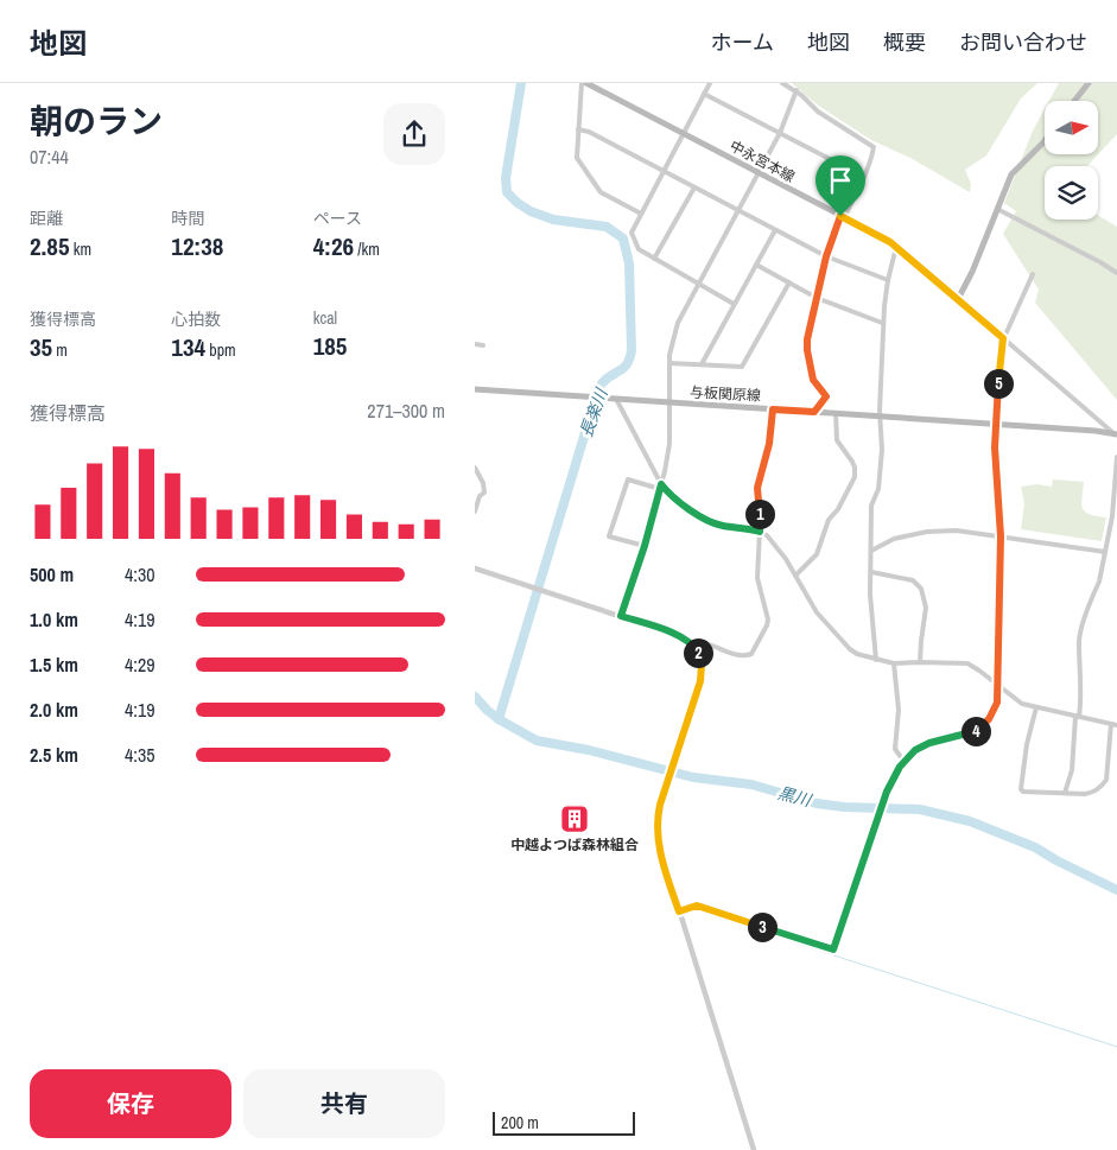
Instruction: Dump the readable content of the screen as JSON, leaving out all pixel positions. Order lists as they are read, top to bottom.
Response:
{
  "streets": {
    "main road": ["中永宮本線", "与板関原線"]
  },
  "water": ["長楽川", "黒川"],
  "places": {
    "building": ["中越よつば森林組合"]
  },
  "scale_bar": "200 m",
  "north": "right",
  "page": {
    "header": "地図",
    "nav": [
      "ホーム",
      "地図",
      "概要",
      "お問い合わせ"
    ],
    "heading": ["朝のラン", "07:44"],
    "stats": [
      ["距離", "2.85 km"],
      ["時間", "12:38"],
      ["ペース", "4:26 /km"],
      ["獲得標高", "35 m"],
      ["心拍数", "134 bpm"],
      ["kcal", "185"]
    ],
    "pins": [
      "5",
      "1",
      "2",
      "4",
      "3"
    ],
    "chart": ["獲得標高", "271–300 m"],
    "list": [
      {
        "name": "500 m",
        "note": "4:30"
      },
      {
        "name": "1.0 km",
        "note": "4:19"
      },
      {
        "name": "1.5 km",
        "note": "4:29"
      },
      {
        "name": "2.0 km",
        "note": "4:19"
      },
      {
        "name": "2.5 km",
        "note": "4:35"
      }
    ],
    "buttons": ["保存", "共有"],
    "scale": "200 m"
  }
}
